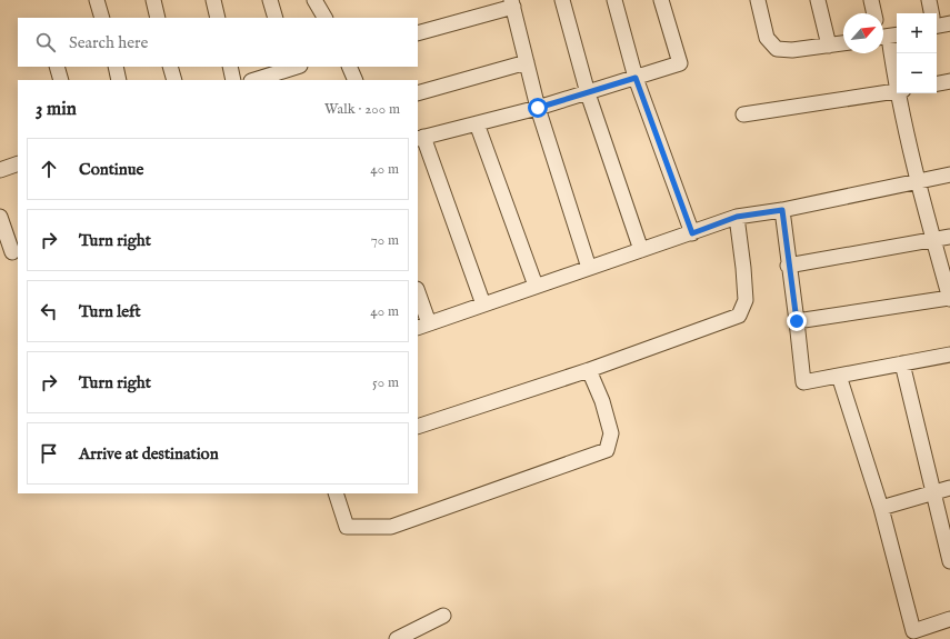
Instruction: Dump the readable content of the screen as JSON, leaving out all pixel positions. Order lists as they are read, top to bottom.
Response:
{
  "north": "top right",
  "page": {
    "map_buttons": ["+", "−"],
    "search": "Search here",
    "heading": ["3 min", "Walk · 200 m"],
    "list": [
      ["Continue", "40 m"],
      ["Turn right", "70 m"],
      ["Turn left", "40 m"],
      ["Turn right", "50 m"],
      "Arrive at destination"
    ]
  }
}
